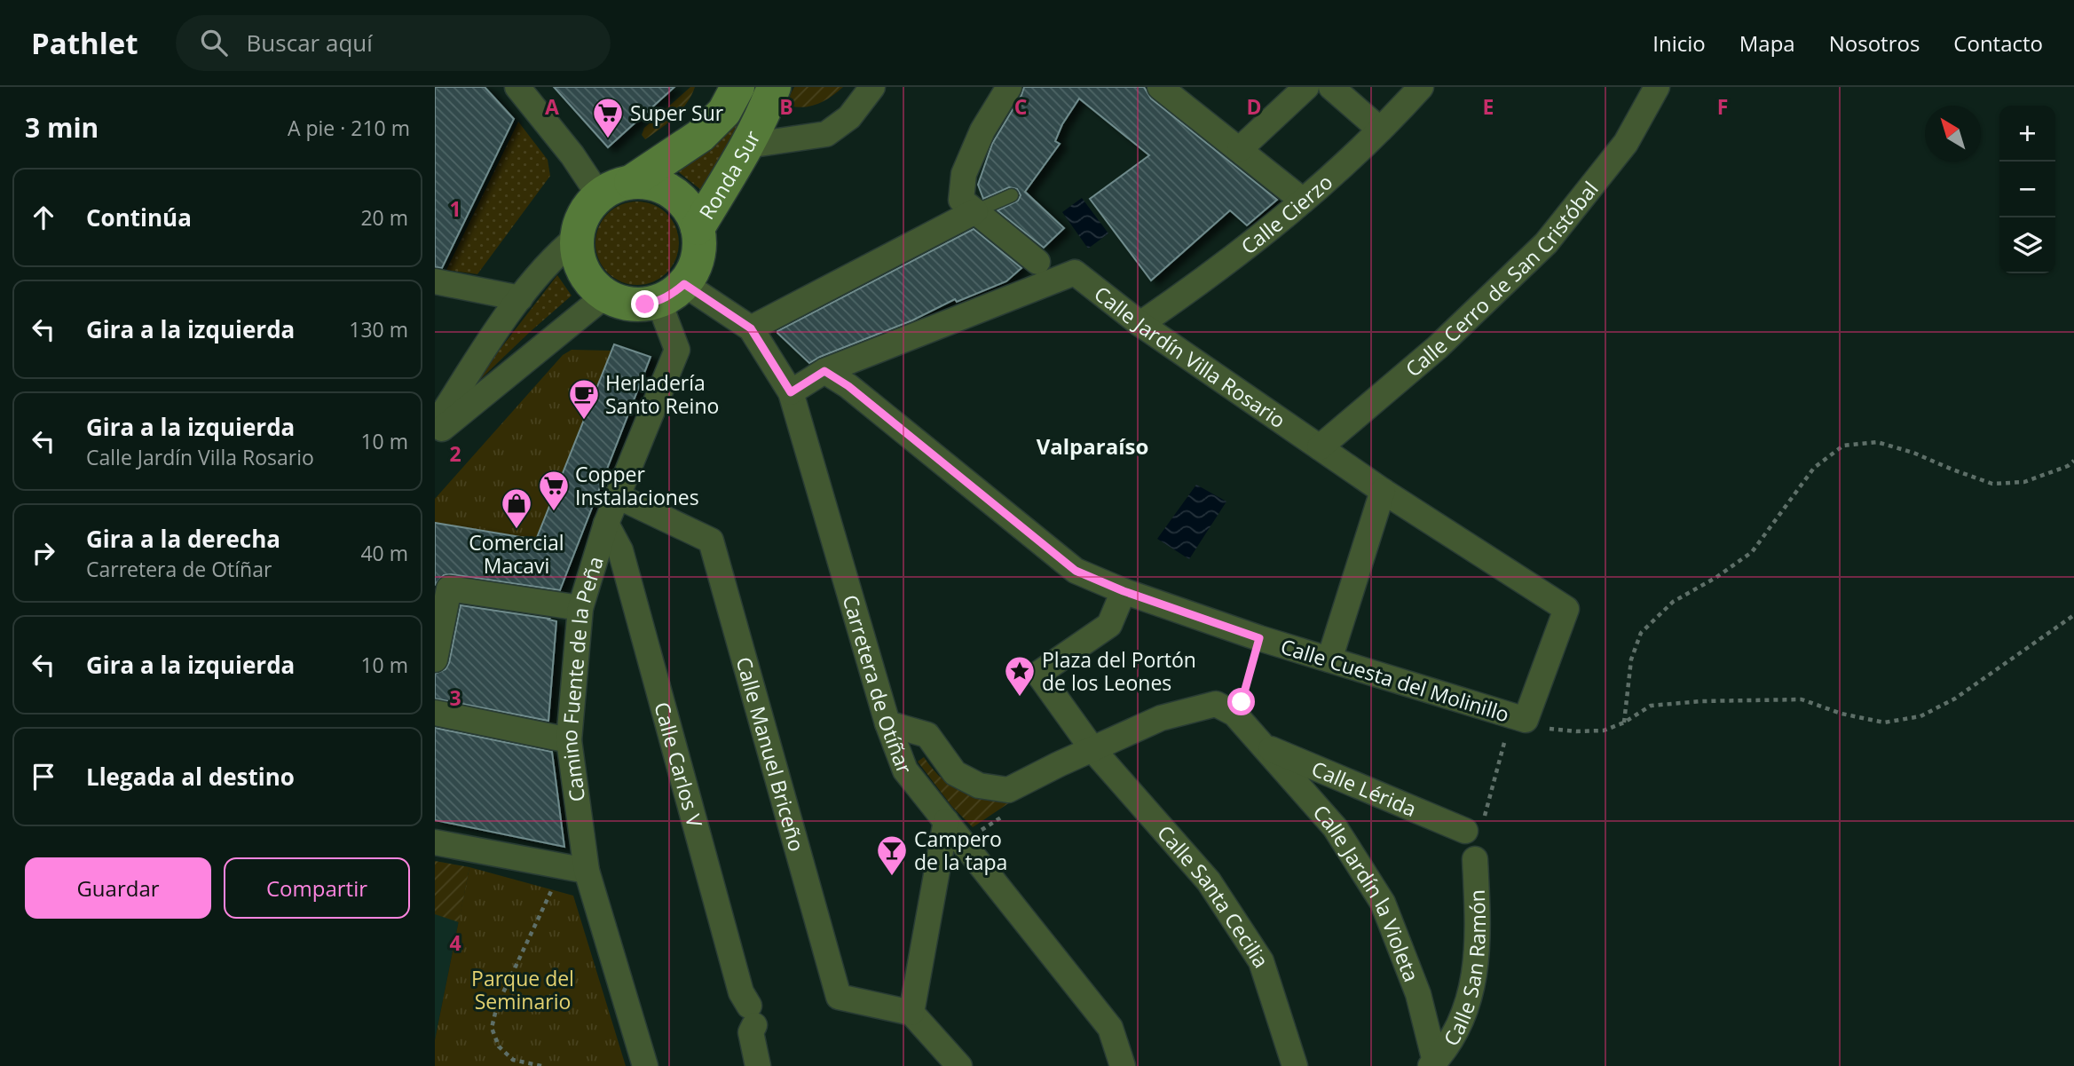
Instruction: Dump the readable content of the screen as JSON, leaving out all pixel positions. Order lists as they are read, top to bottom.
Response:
{
  "streets": {
    "main road": ["Ronda Sur"],
    "street": [
      "Calle Cierzo",
      "Calle Cerro de San Cristóbal",
      "Calle Jardín Villa Rosario",
      "Camino Fuente de la Peña",
      "Calle Cuesta del Molinillo",
      "Carretera de Otíñar",
      "Calle Manuel Briceño",
      "Calle Carlos V",
      "Calle Lérida",
      "Calle Jardín la Violeta",
      "Calle Santa Cecilia",
      "Calle San Ramón"
    ]
  },
  "crossings": [
    ["Ronda Sur", "Camino Fuente de la Peña"],
    ["Ronda Sur", "Carretera de Otíñar"],
    ["Calle Cierzo", "Calle Jardín Villa Rosario"],
    ["Calle Cerro de San Cristóbal", "Calle Jardín Villa Rosario"],
    ["Calle Jardín Villa Rosario", "Calle Cuesta del Molinillo"],
    ["Calle Jardín Villa Rosario", "Carretera de Otíñar"],
    ["Camino Fuente de la Peña", "Carretera de Otíñar"],
    ["Camino Fuente de la Peña", "Calle Manuel Briceño"],
    ["Camino Fuente de la Peña", "Calle Carlos V"],
    ["Carretera de Otíñar", "Calle Jardín la Violeta"],
    ["Calle Lérida", "Calle Jardín la Violeta"],
    ["Calle Jardín la Violeta", "Calle Santa Cecilia"],
    ["Calle Jardín la Violeta", "Calle San Ramón"]
  ],
  "districts": ["Valparaíso"],
  "parks": ["Parque del Seminario"],
  "places": {
    "supermarket": ["Super Sur", "Copper Instalaciones"],
    "cafe": ["Herladería Santo Reino"],
    "shop": ["Comercial Macavi"],
    "place": ["Plaza del Portón de los Leones"],
    "bar": ["Campero de la tapa"]
  },
  "north": "top left",
  "page": {
    "header": "Pathlet",
    "search": "Buscar aquí",
    "nav": [
      "Inicio",
      "Mapa",
      "Nosotros",
      "Contacto"
    ],
    "heading": ["3 min", "A pie · 210 m"],
    "map_buttons": ["+", "−"],
    "list": [
      ["Continúa", "20 m"],
      ["Gira a la izquierda", "130 m"],
      ["Gira a la izquierda", "Calle Jardín Villa Rosario", "10 m"],
      ["Gira a la derecha", "Carretera de Otíñar", "40 m"],
      ["Gira a la izquierda", "10 m"],
      "Llegada al destino"
    ],
    "buttons": ["Guardar", "Compartir"]
  },
  "grid": {
    "columns": [
      "A",
      "B",
      "C",
      "D",
      "E",
      "F"
    ],
    "rows": [
      "1",
      "2",
      "3",
      "4"
    ]
  }
}
